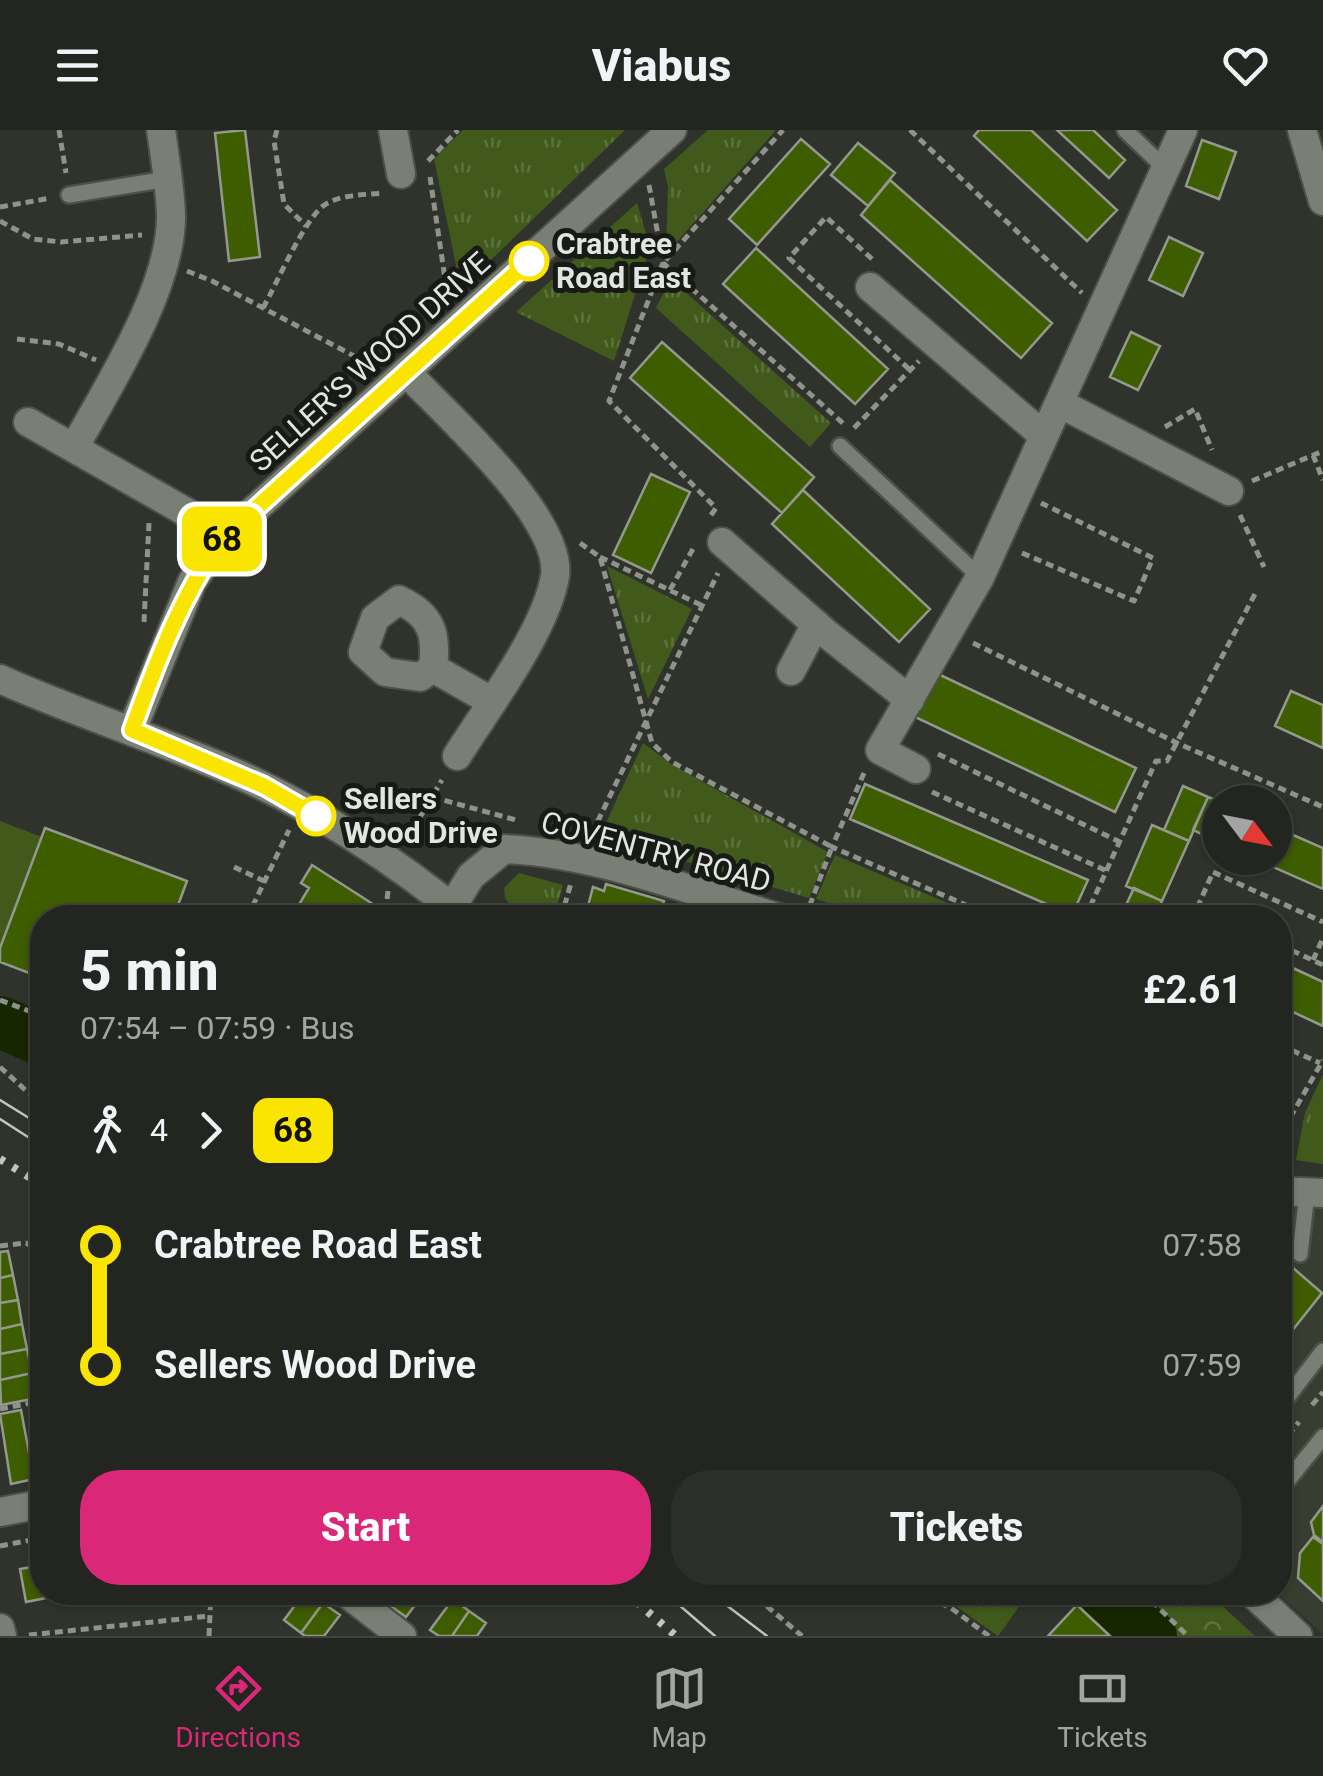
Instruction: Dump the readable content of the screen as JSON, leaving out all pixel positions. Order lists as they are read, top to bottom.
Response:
{
  "streets": {
    "street": ["SELLER'S WOOD DRIVE", "COVENTRY ROAD"]
  },
  "crossings": [
    ["SELLER'S WOOD DRIVE", "COVENTRY ROAD"]
  ],
  "places": ["Crabtree Road East", "Sellers Wood Drive"],
  "lines": ["bus line 68"],
  "north": "bottom right",
  "page": {
    "header": "Viabus",
    "on_map": "68",
    "heading": ["5 min", "07:54 – 07:59 · Bus", "£2.61"],
    "legs": ["4", "68"],
    "list": [
      {
        "name": "Crabtree Road East",
        "value": "07:58"
      },
      {
        "name": "Sellers Wood Drive",
        "value": "07:59"
      }
    ],
    "buttons": ["Start", "Tickets"],
    "tabs": ["Directions", "Map", "Tickets"]
  }
}
